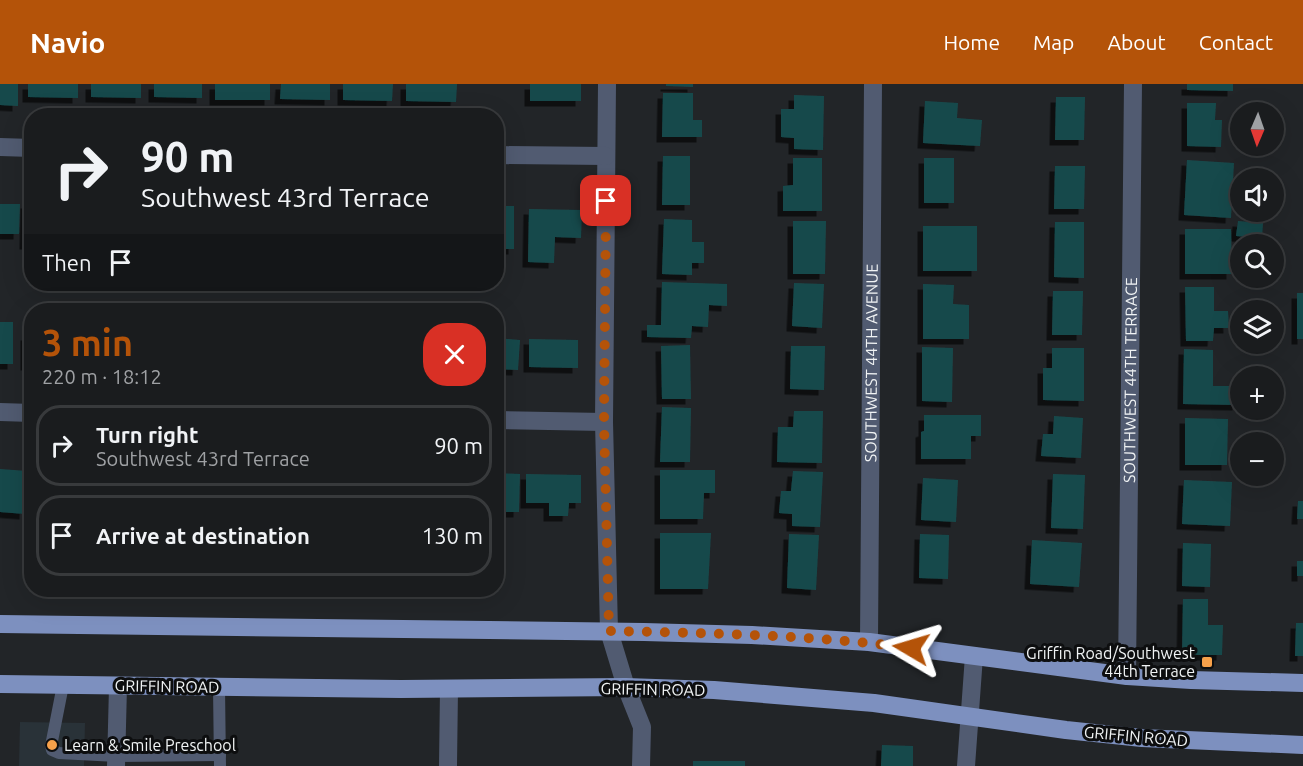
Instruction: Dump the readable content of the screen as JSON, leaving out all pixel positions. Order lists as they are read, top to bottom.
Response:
{
  "streets": {
    "main road": ["GRIFFIN ROAD"],
    "street": ["SOUTHWEST 44TH AVENUE", "SOUTHWEST 44TH TERRACE"]
  },
  "places": {
    "transit": ["Griffin Road/Southwest 44th Terrace"],
    "other": ["Learn & Smile Preschool"]
  },
  "north": "bottom",
  "page": {
    "header": "Navio",
    "nav": [
      "Home",
      "Map",
      "About",
      "Contact"
    ],
    "map_buttons": ["+", "−"],
    "turn": ["90 m", "Southwest 43rd Terrace"],
    "then": "Then",
    "heading": ["3 min", "220 m · 18:12"],
    "list": [
      {
        "name": "Turn right",
        "note": "Southwest 43rd Terrace",
        "value": "90 m"
      },
      {
        "name": "Arrive at destination",
        "value": "130 m"
      }
    ]
  }
}
